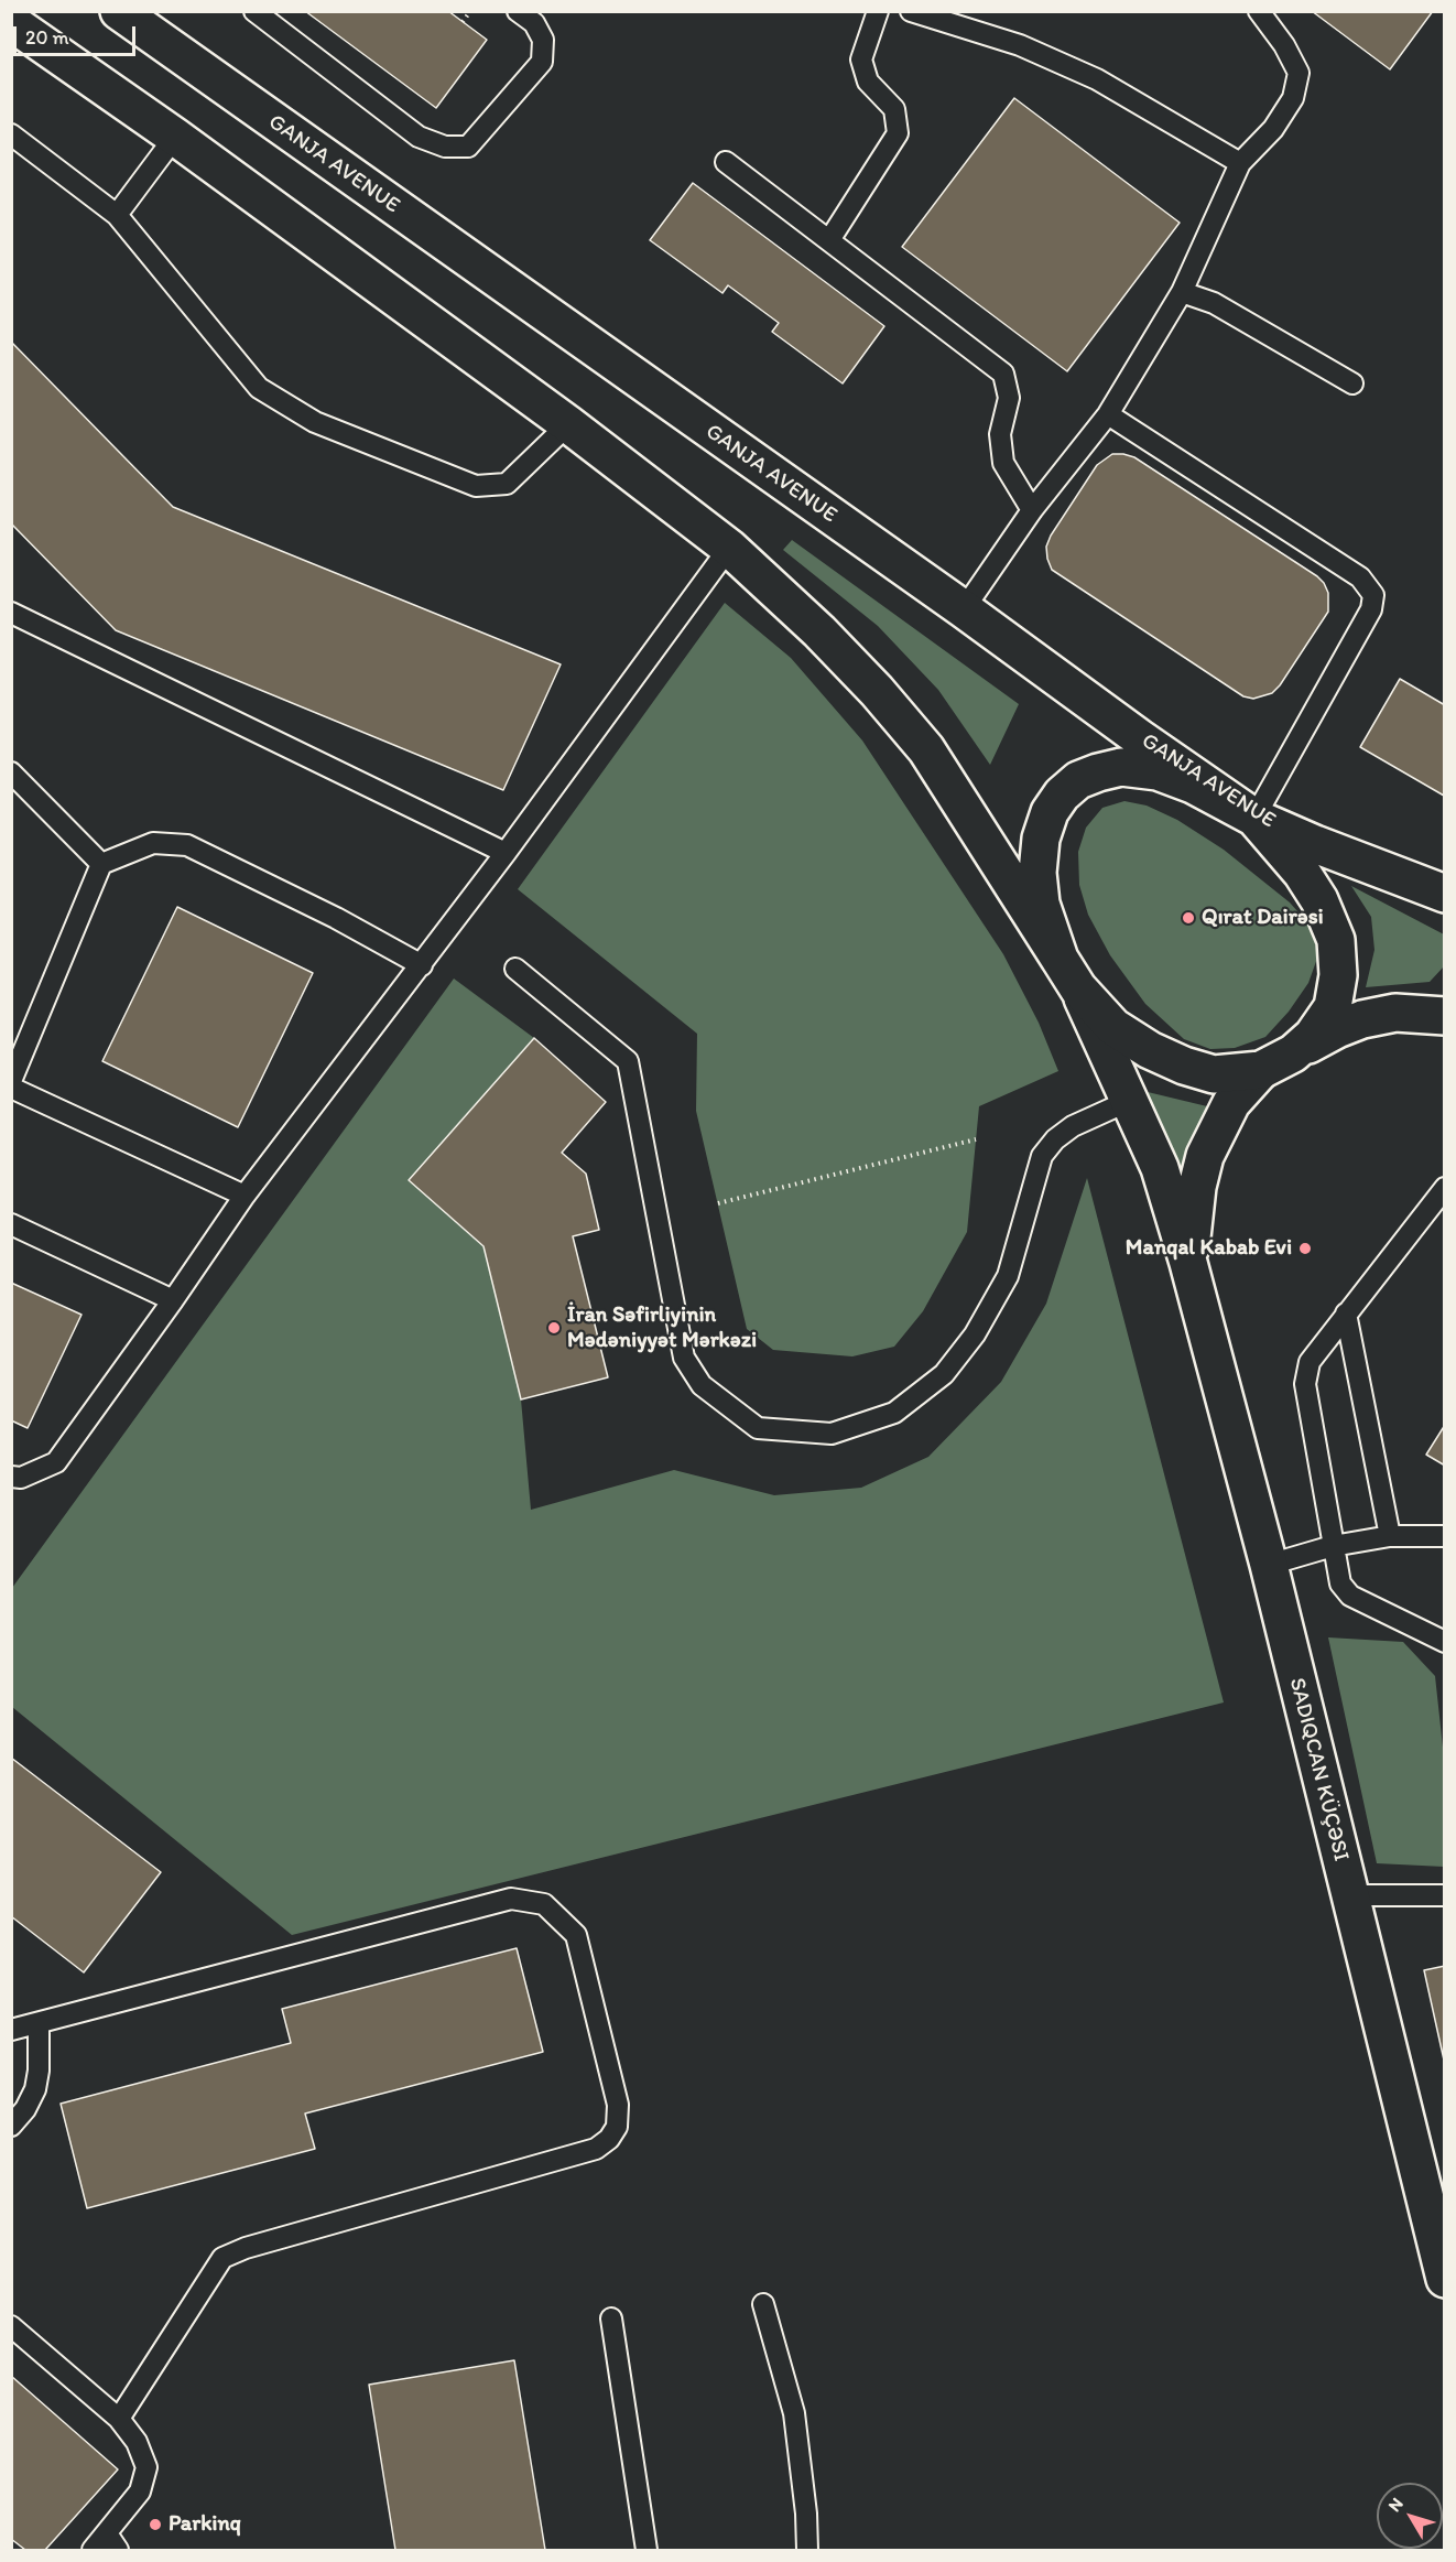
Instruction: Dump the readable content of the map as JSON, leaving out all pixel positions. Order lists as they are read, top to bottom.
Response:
{
  "streets": {
    "main road": ["GANJA AVENUE"]
  },
  "places": [
    "Qırat Dairəsi",
    "Manqal Kabab Evi",
    "İran Səfirliyinin Mədəniyyət Mərkəzi",
    "Parkinq"
  ],
  "scale_bar": "20 m",
  "north": "top left"
}
